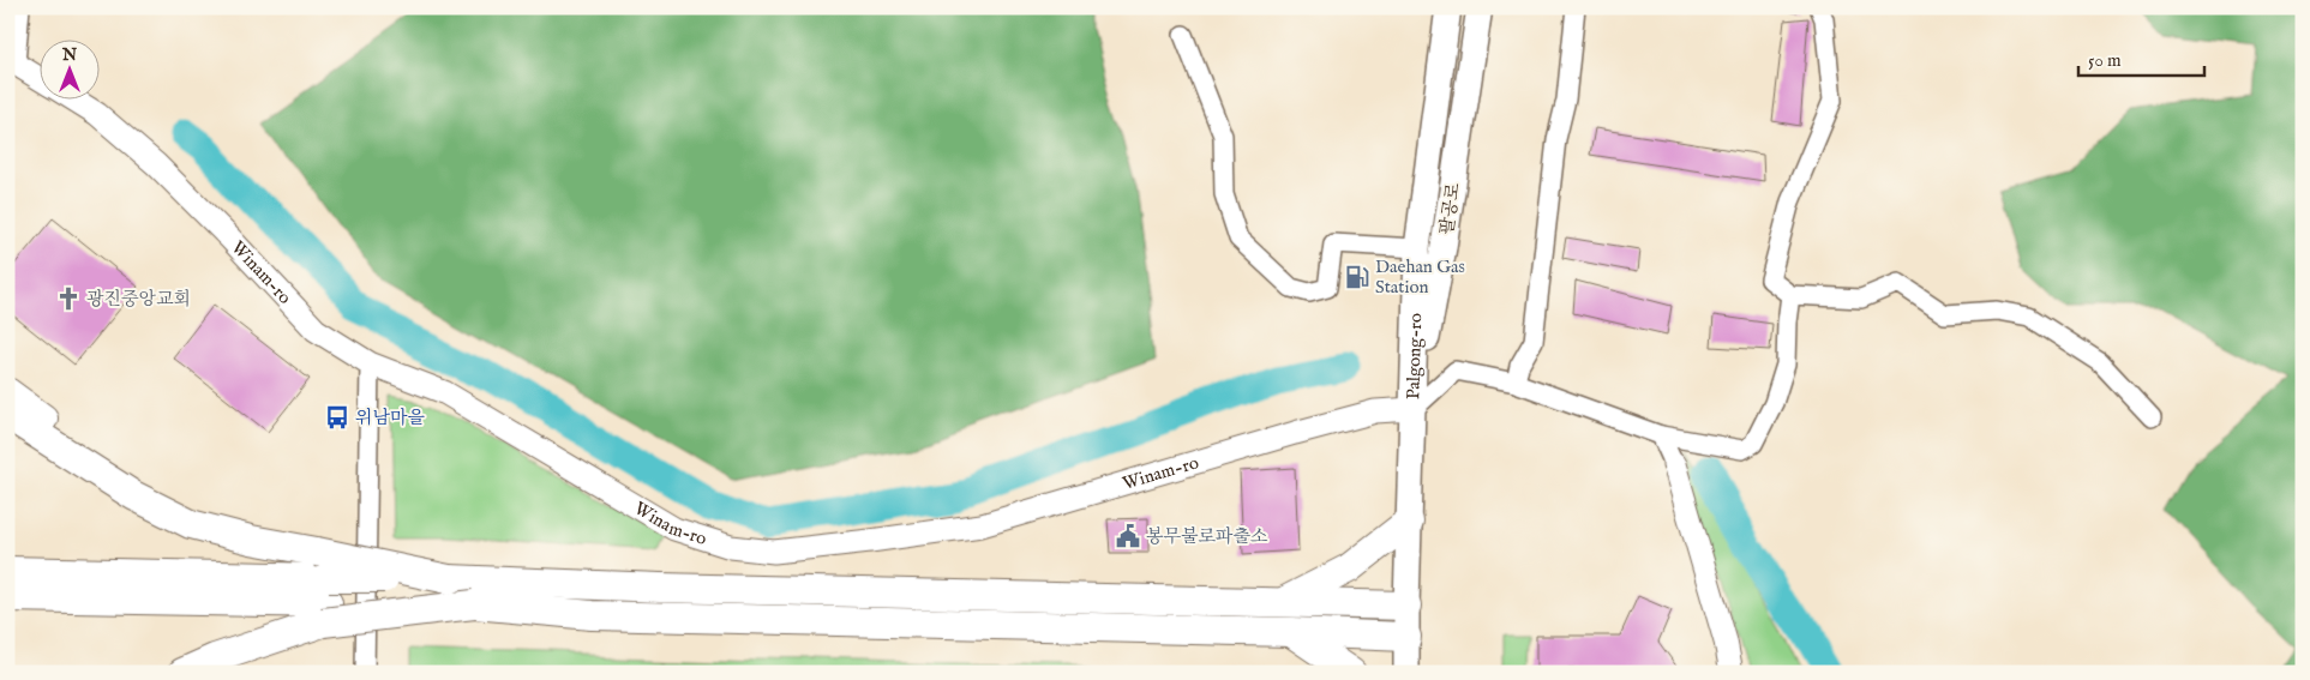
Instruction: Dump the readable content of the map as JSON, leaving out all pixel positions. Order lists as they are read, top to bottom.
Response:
{
  "streets": {
    "main road": ["팔공로", "Palgong-ro"],
    "street": ["Winam-ro"]
  },
  "crossings": [
    ["팔공로", "Winam-ro"],
    ["팔공로", "Palgong-ro"],
    ["Winam-ro", "Palgong-ro"]
  ],
  "places": {
    "fuel station": ["Daehan Gas Station"],
    "church": ["광진중앙교회"],
    "bus stop": ["위남마을"],
    "public building": ["봉무불로파출소"]
  },
  "scale_bar": "50 m",
  "north": "top"
}
